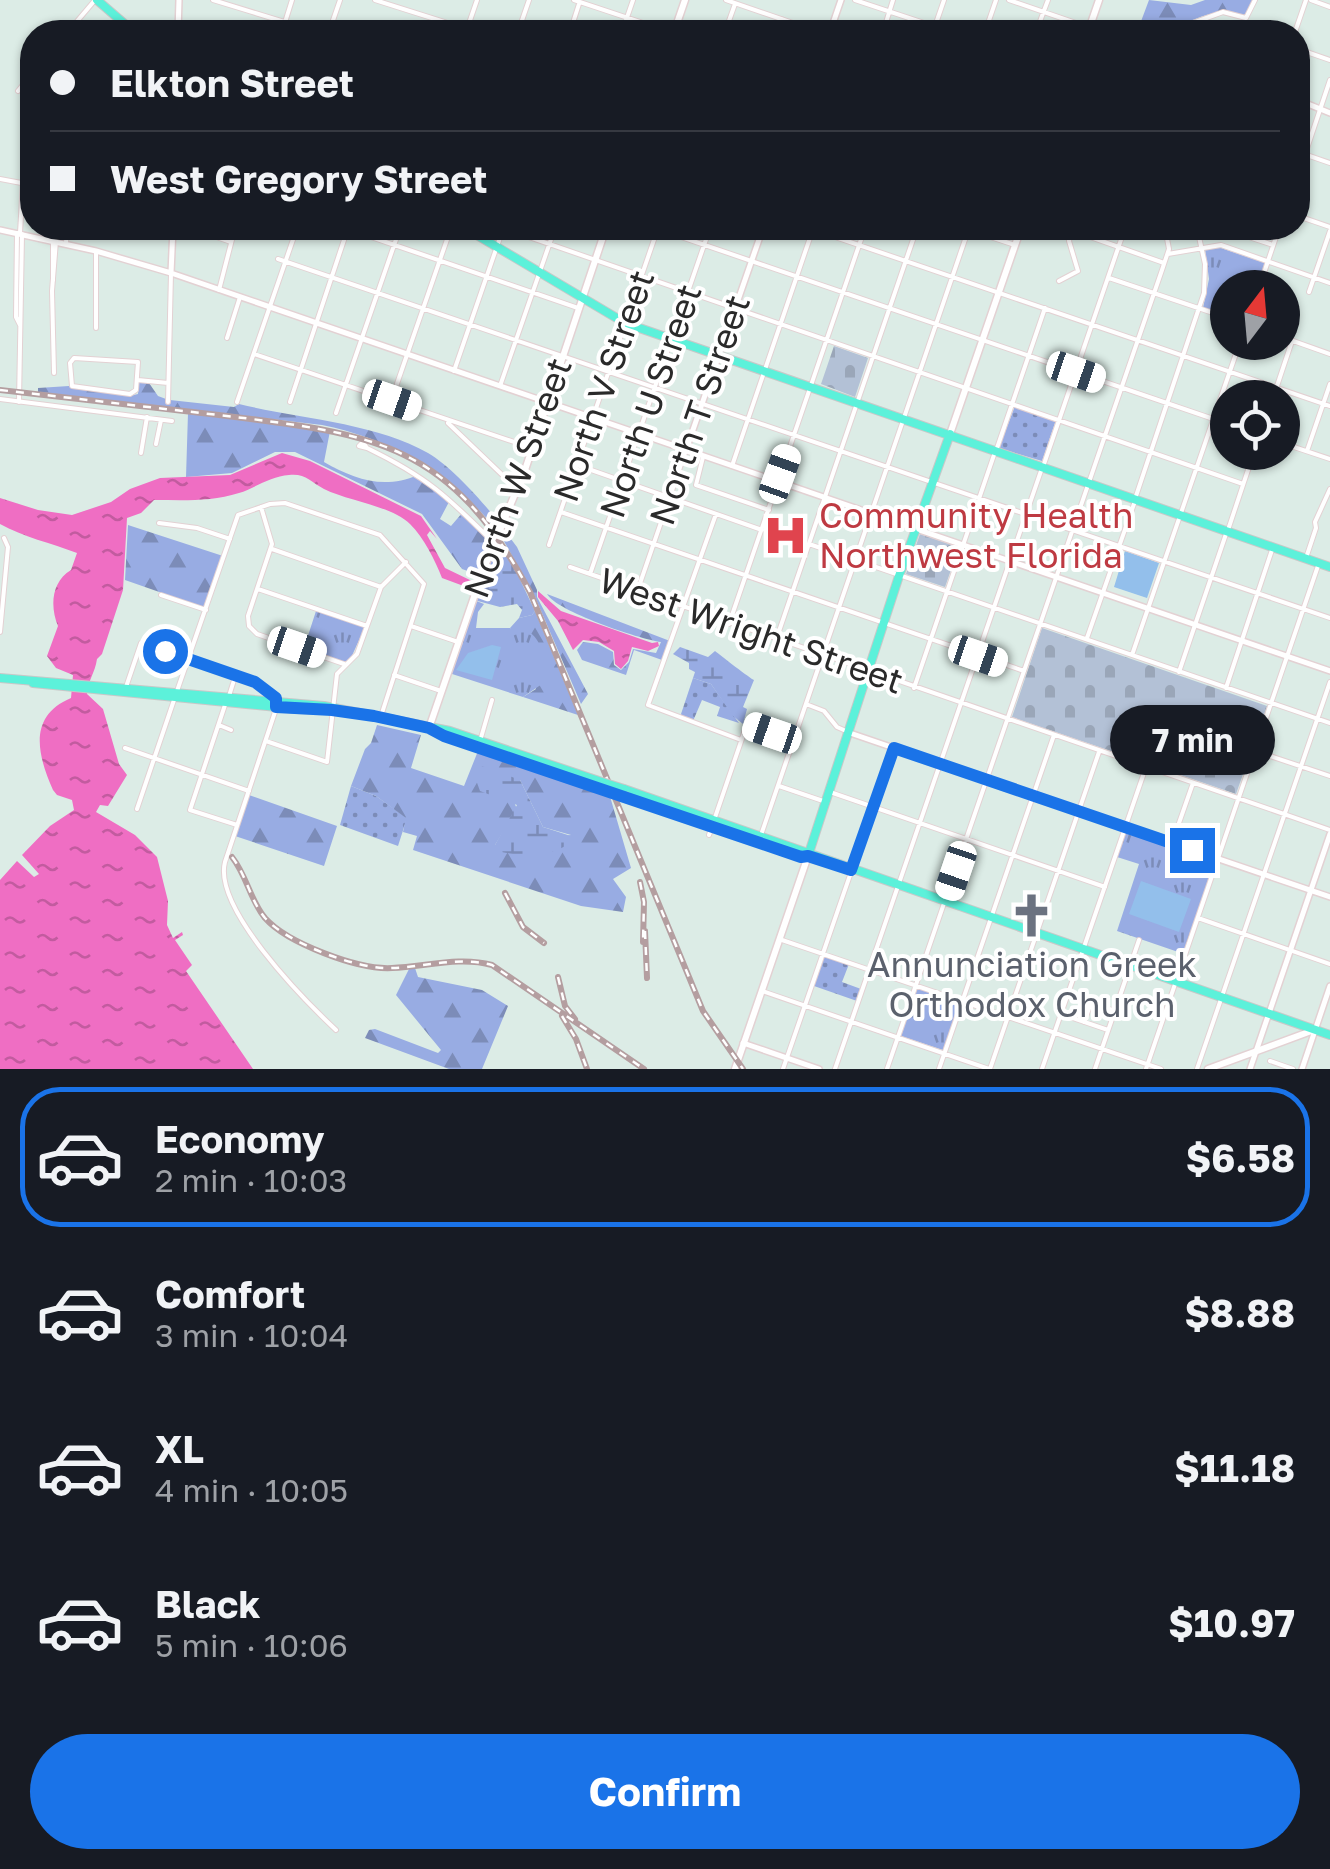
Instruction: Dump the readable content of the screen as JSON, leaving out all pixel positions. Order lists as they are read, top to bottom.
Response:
{
  "streets": {
    "main road": ["North W Street"],
    "street": [
      "North V Street",
      "North U Street",
      "North T Street",
      "West Wright Street"
    ]
  },
  "crossings": [
    ["North U Street", "West Wright Street"],
    ["North T Street", "West Wright Street"]
  ],
  "places": {
    "hospital": ["Community Health Northwest Florida"],
    "church": ["Annunciation Greek Orthodox Church"]
  },
  "north": "top",
  "page": {
    "banner": ["Elkton Street", "West Gregory Street"],
    "bubble": "7 min",
    "list": [
      {
        "name": "Economy",
        "note": "2 min · 10:03",
        "value": "$6.58"
      },
      {
        "name": "Comfort",
        "note": "3 min · 10:04",
        "value": "$8.88"
      },
      {
        "name": "XL",
        "note": "4 min · 10:05",
        "value": "$11.18"
      },
      {
        "name": "Black",
        "note": "5 min · 10:06",
        "value": "$10.97"
      }
    ],
    "buttons": "Confirm"
  }
}
